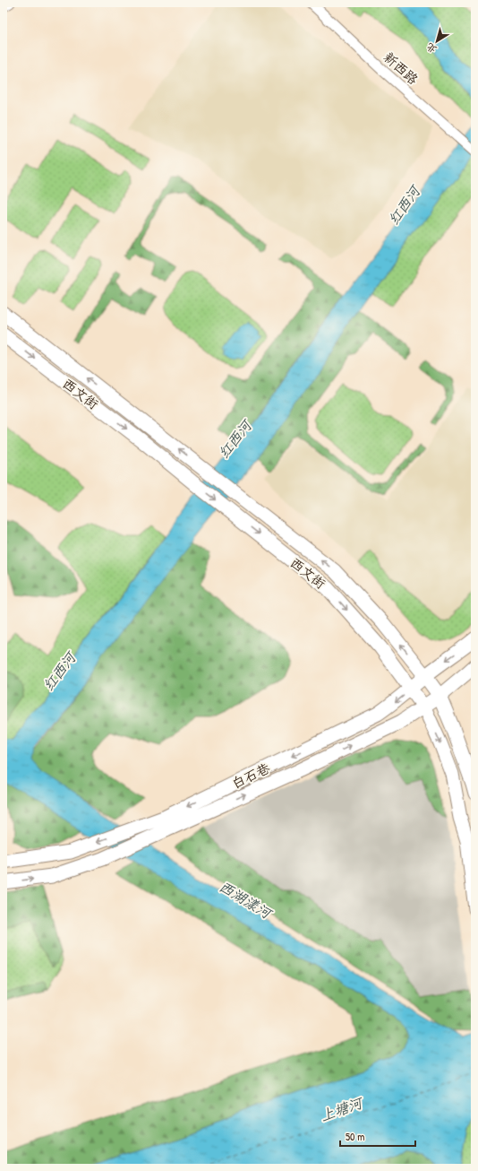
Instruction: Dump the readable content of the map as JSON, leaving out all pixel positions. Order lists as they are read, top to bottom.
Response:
{
  "streets": {
    "main road": ["西文街", "白石巷"],
    "street": ["新西路"]
  },
  "crossings": [
    ["西文街", "白石巷"]
  ],
  "water": ["红西河", "西湖漾河", "上塘河"],
  "scale_bar": "50 m",
  "north": "bottom left"
}
